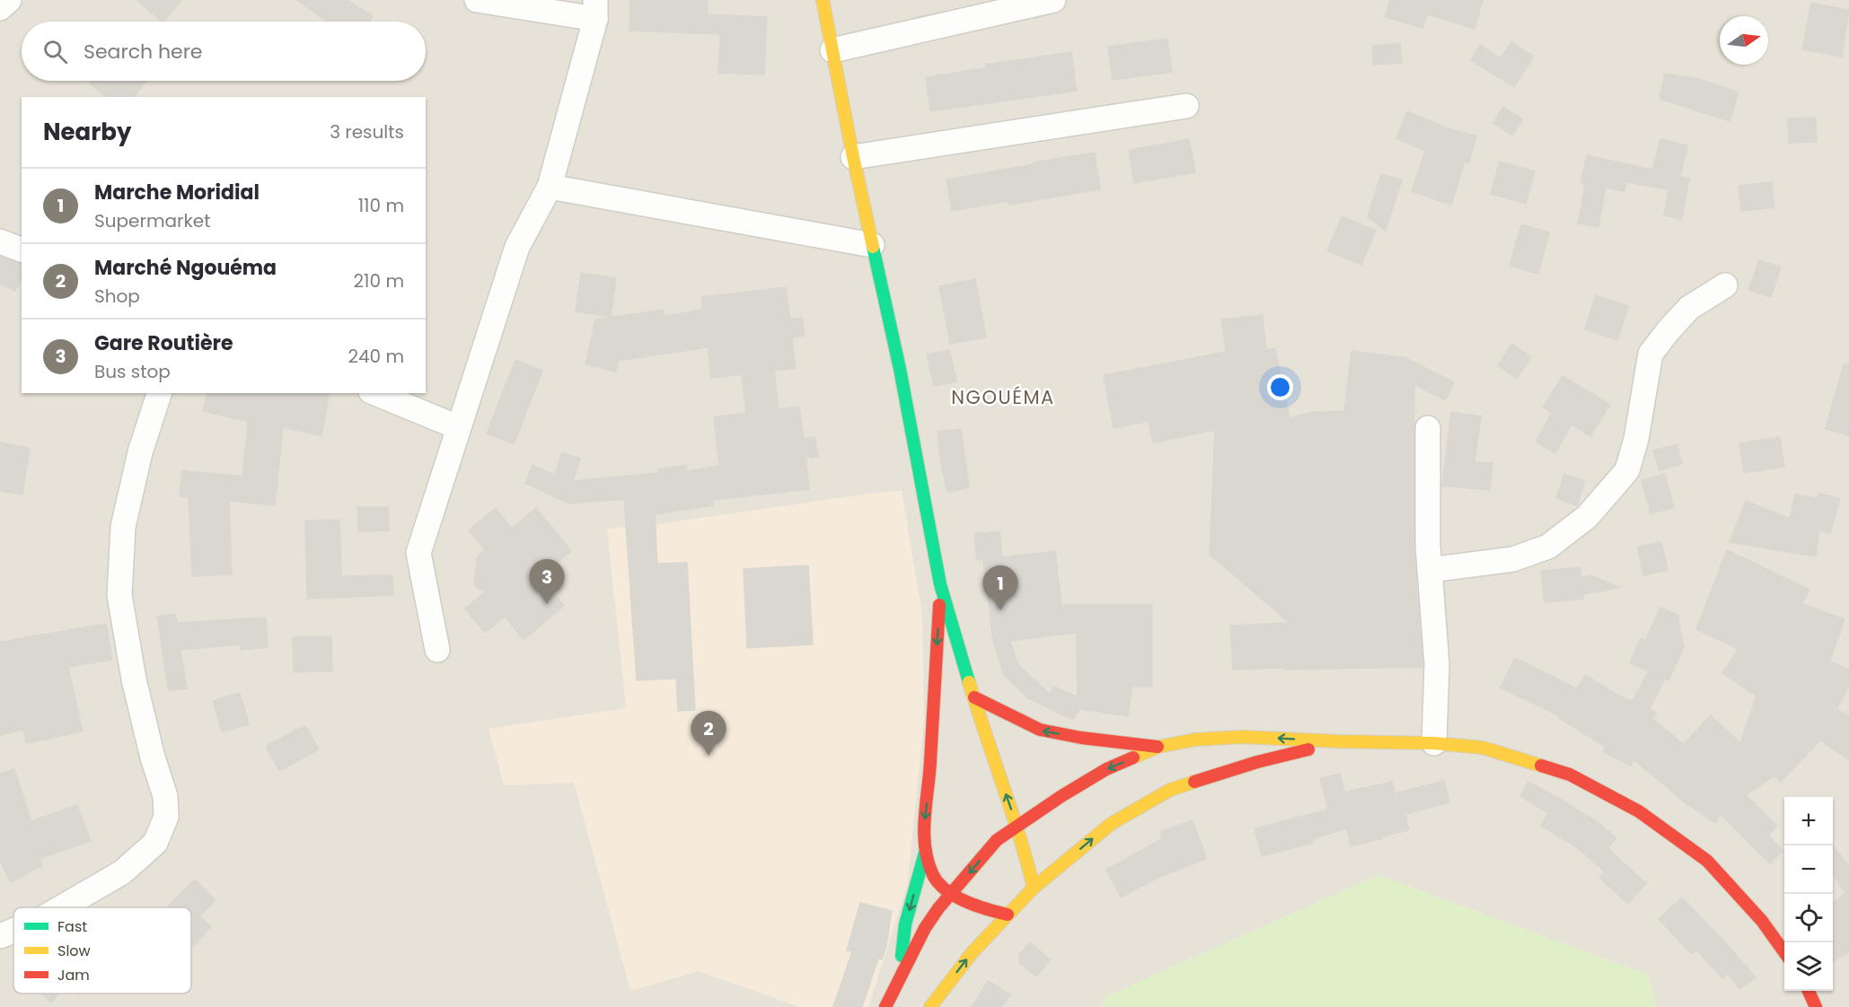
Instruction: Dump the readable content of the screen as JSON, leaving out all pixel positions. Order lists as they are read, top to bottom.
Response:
{
  "districts": ["NGOUÉMA"],
  "legend": ["Fast", "Slow", "Jam"],
  "north": "right",
  "page": {
    "search": "Search here",
    "heading": ["Nearby", "3 results"],
    "list": [
      {
        "mark": "1",
        "name": "Marche Moridial",
        "note": "Supermarket",
        "value": "110 m"
      },
      {
        "mark": "2",
        "name": "Marché Ngouéma",
        "note": "Shop",
        "value": "210 m"
      },
      {
        "mark": "3",
        "name": "Gare Routière",
        "note": "Bus stop",
        "value": "240 m"
      }
    ],
    "pins": ["3", "1", "2"],
    "map_buttons": ["+", "−"]
  }
}
